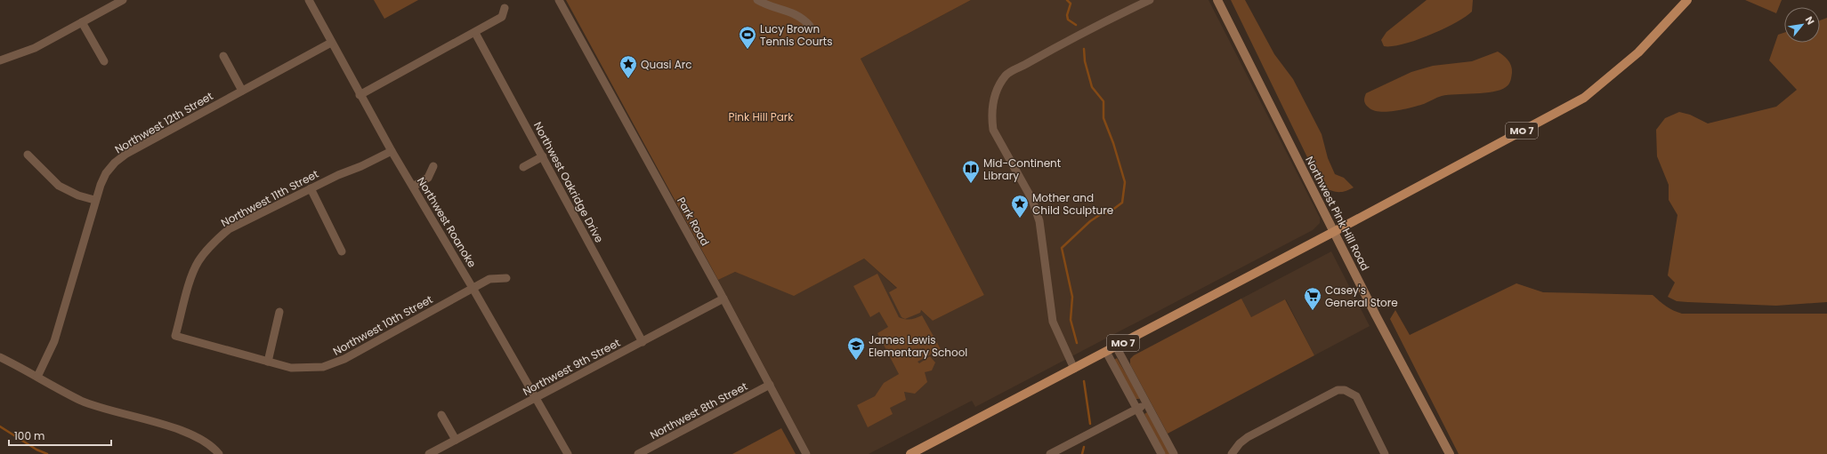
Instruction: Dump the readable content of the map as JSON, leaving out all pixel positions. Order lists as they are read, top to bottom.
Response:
{
  "streets": {
    "main road": ["MO 7", "Northwest Pink Hill Road"],
    "street": [
      "Northwest 12th Street",
      "Northwest Oakridge Drive",
      "Northwest 11th Street",
      "Park Road",
      "Northwest Roanoke",
      "Northwest 10th Street",
      "Northwest 9th Street",
      "Northwest 8th Street"
    ]
  },
  "crossings": [
    ["Northwest 12th Street", "Northwest Roanoke"],
    ["MO 7", "Northwest Pink Hill Road"],
    ["Northwest Oakridge Drive", "Northwest 9th Street"],
    ["Northwest 11th Street", "Northwest Roanoke"],
    ["Northwest 11th Street", "Northwest 10th Street"],
    ["Park Road", "Northwest 9th Street"],
    ["Park Road", "Northwest 8th Street"],
    ["Northwest Roanoke", "Northwest 10th Street"],
    ["Northwest Roanoke", "Northwest 9th Street"]
  ],
  "parks": ["Pink Hill Park"],
  "places": {
    "sports": ["Lucy Brown Tennis Courts"],
    "place": ["Quasi Arc", "Mother and Child Sculpture"],
    "library": ["Mid-Continent Library"],
    "supermarket": ["Casey's General Store"],
    "school or university": ["James Lewis Elementary School"]
  },
  "scale_bar": "100 m",
  "north": "top right"
}
